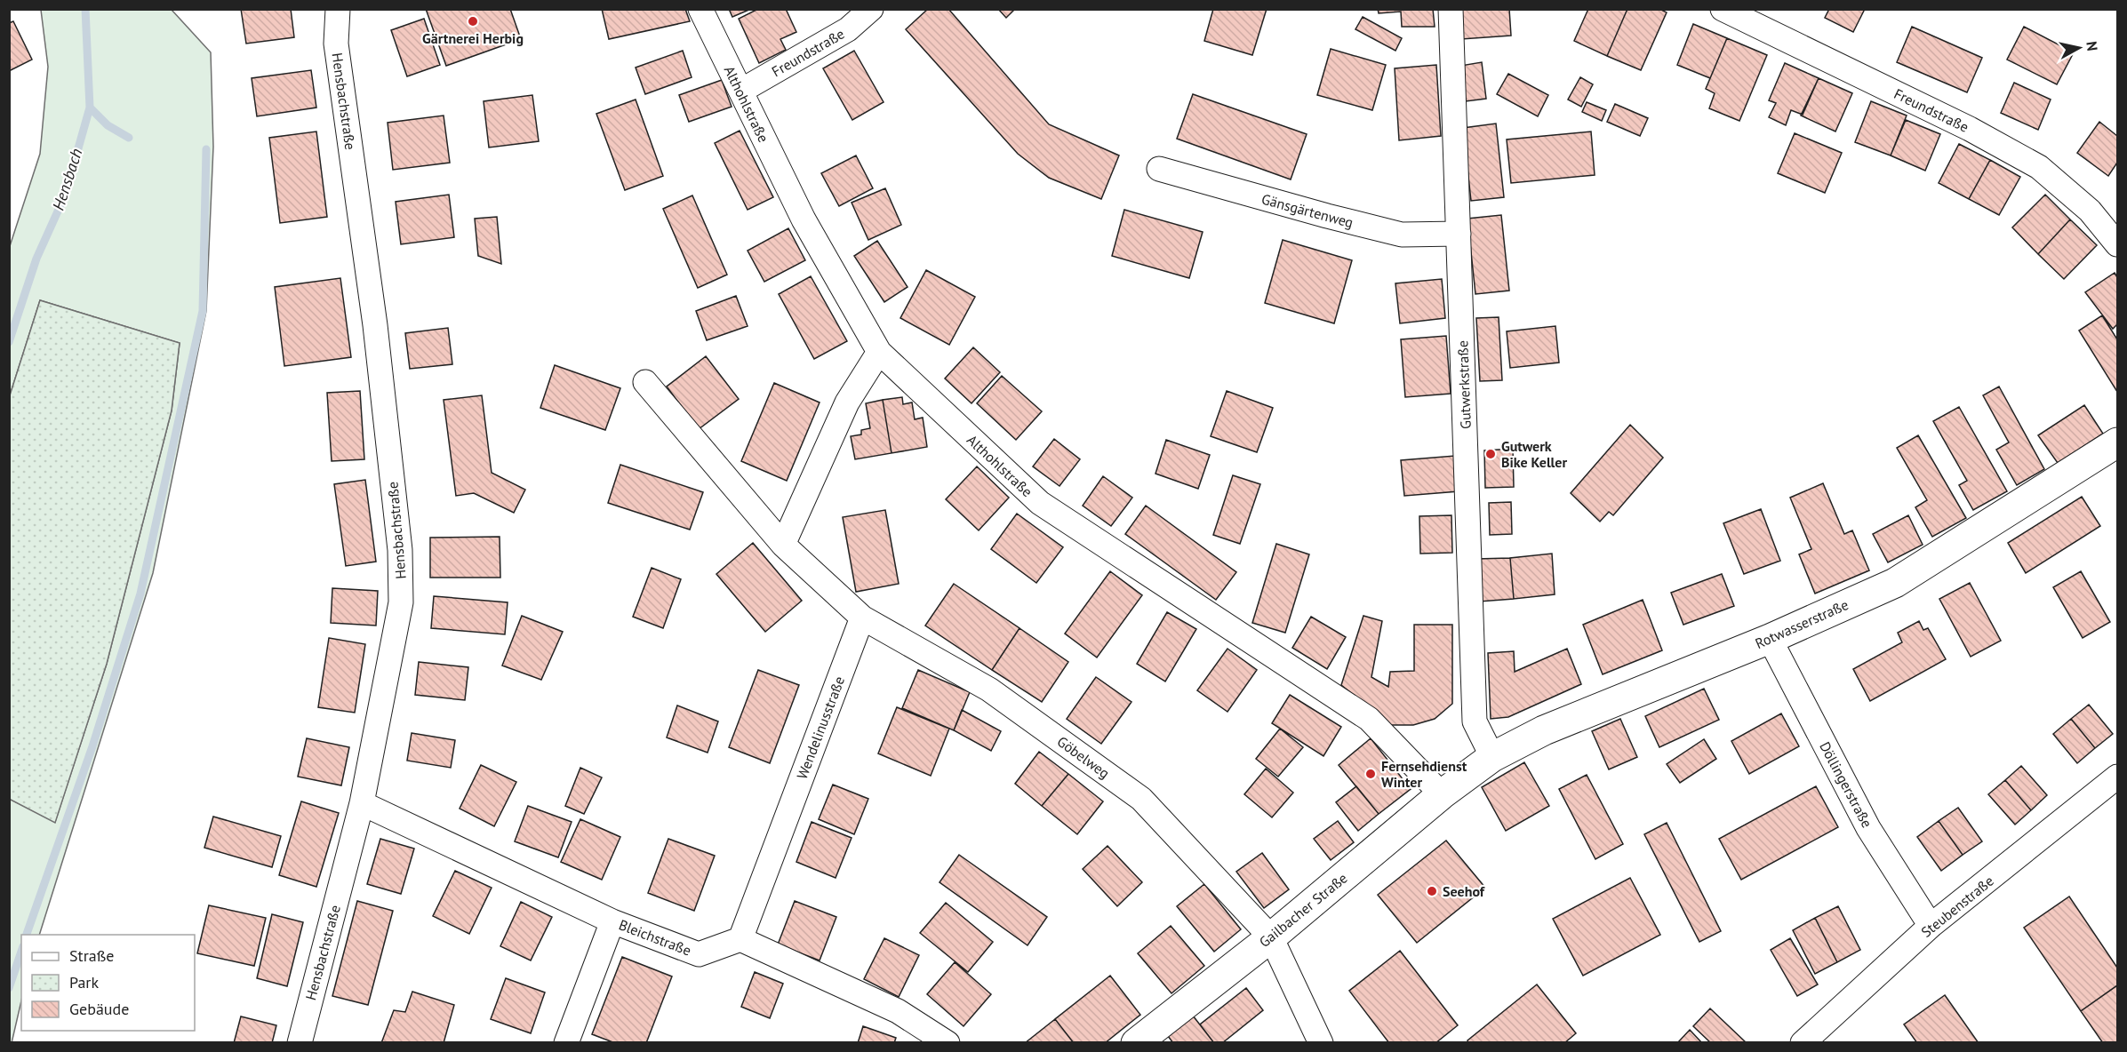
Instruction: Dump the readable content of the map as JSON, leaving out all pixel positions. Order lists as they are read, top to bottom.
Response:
{
  "streets": {
    "street": [
      "Freundstraße",
      "Hensbachstraße",
      "Althohlstraße",
      "Gänsgärtenweg",
      "Gutwerkstraße",
      "Rotwasserstraße",
      "Wendelinusstraße",
      "Göbelweg",
      "Döllingerstraße",
      "Steubenstraße",
      "Gailbacher Straße",
      "Bleichstraße"
    ]
  },
  "crossings": [
    ["Freundstraße", "Althohlstraße"],
    ["Hensbachstraße", "Bleichstraße"],
    ["Althohlstraße", "Gailbacher Straße"],
    ["Gänsgärtenweg", "Gutwerkstraße"],
    ["Gutwerkstraße", "Rotwasserstraße"],
    ["Rotwasserstraße", "Döllingerstraße"],
    ["Rotwasserstraße", "Gailbacher Straße"],
    ["Wendelinusstraße", "Göbelweg"],
    ["Wendelinusstraße", "Bleichstraße"],
    ["Göbelweg", "Gailbacher Straße"],
    ["Döllingerstraße", "Steubenstraße"]
  ],
  "water": ["Hensbach"],
  "places": [
    "Gärtnerei Herbig",
    "Gutwerk Bike Keller",
    "Fernsehdienst Winter",
    "Seehof"
  ],
  "legend": ["Straße", "Park", "Gebäude"],
  "north": "right"
}
